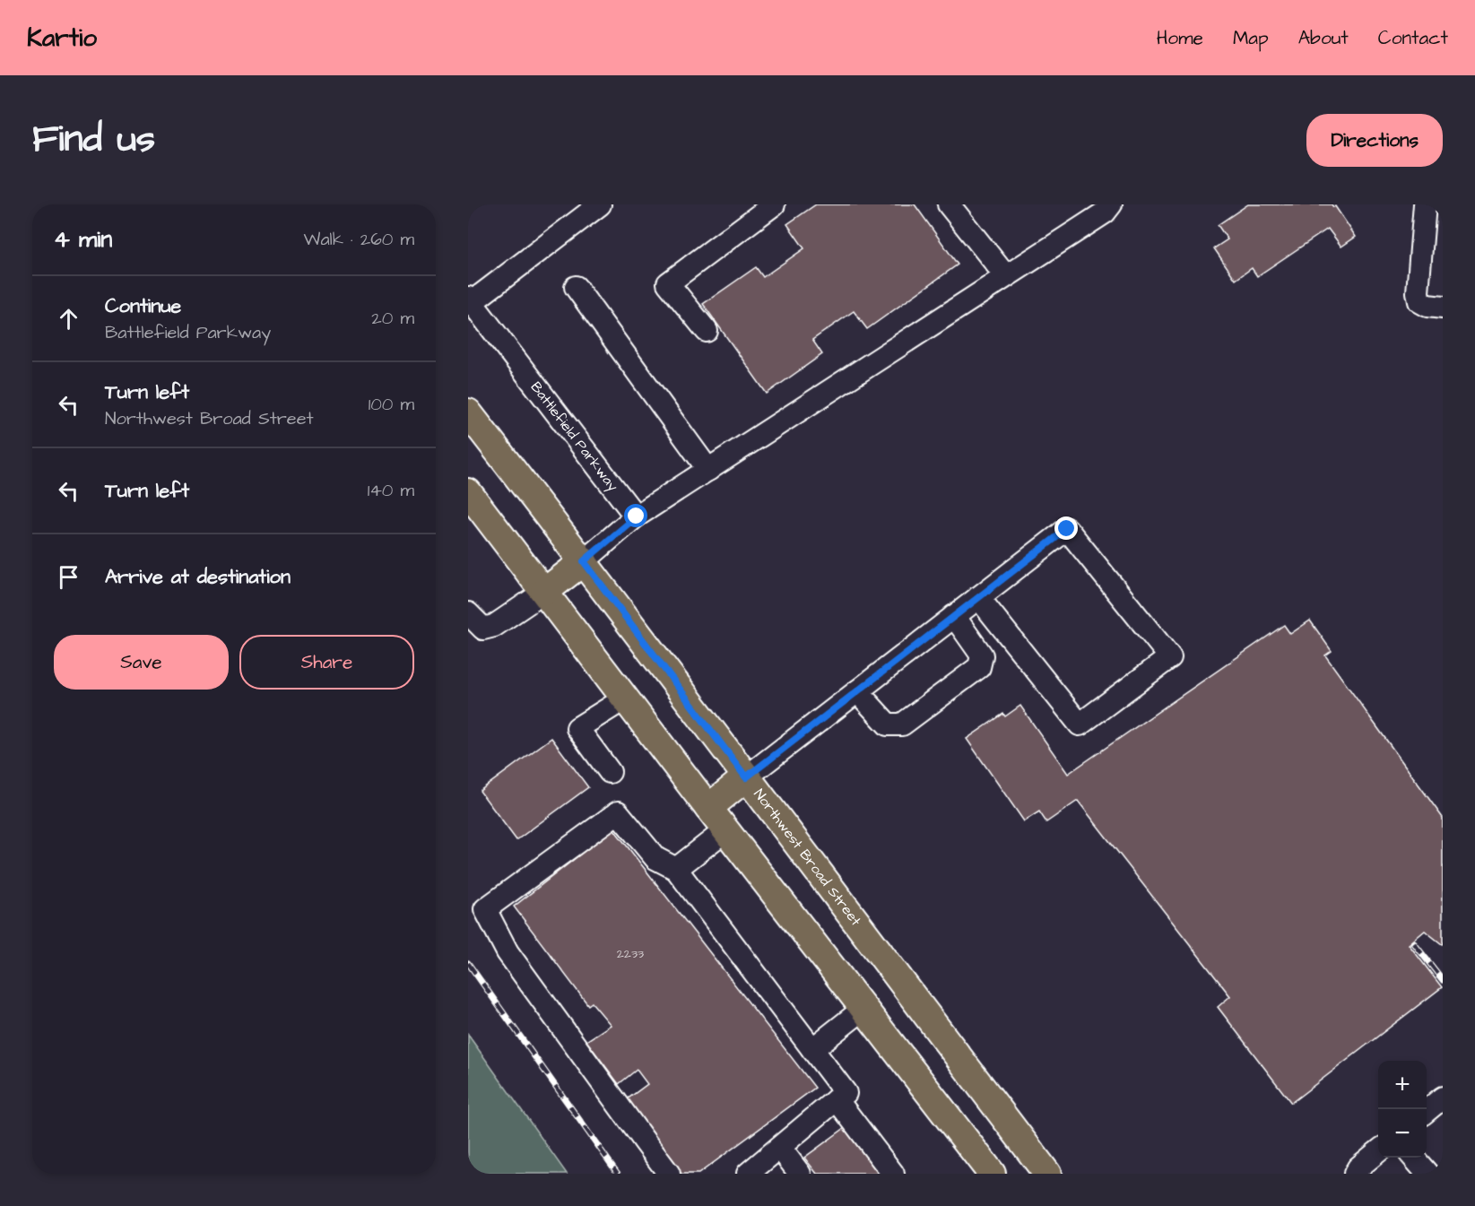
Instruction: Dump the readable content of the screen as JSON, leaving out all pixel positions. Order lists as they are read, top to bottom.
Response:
{
  "streets": {
    "main road": ["Northwest Broad Street"],
    "street": ["Battlefield Parkway"]
  },
  "house_numbers": ["2233"],
  "page": {
    "header": "Kartio",
    "nav": [
      "Home",
      "Map",
      "About",
      "Contact"
    ],
    "title": "Find us",
    "buttons": [
      "Directions",
      ["Save", "Share"]
    ],
    "heading": ["4 min", "Walk · 260 m"],
    "list": [
      ["Continue", "Battlefield Parkway", "20 m"],
      ["Turn left", "Northwest Broad Street", "100 m"],
      ["Turn left", "140 m"],
      "Arrive at destination"
    ],
    "map_buttons": ["+", "−"]
  }
}
